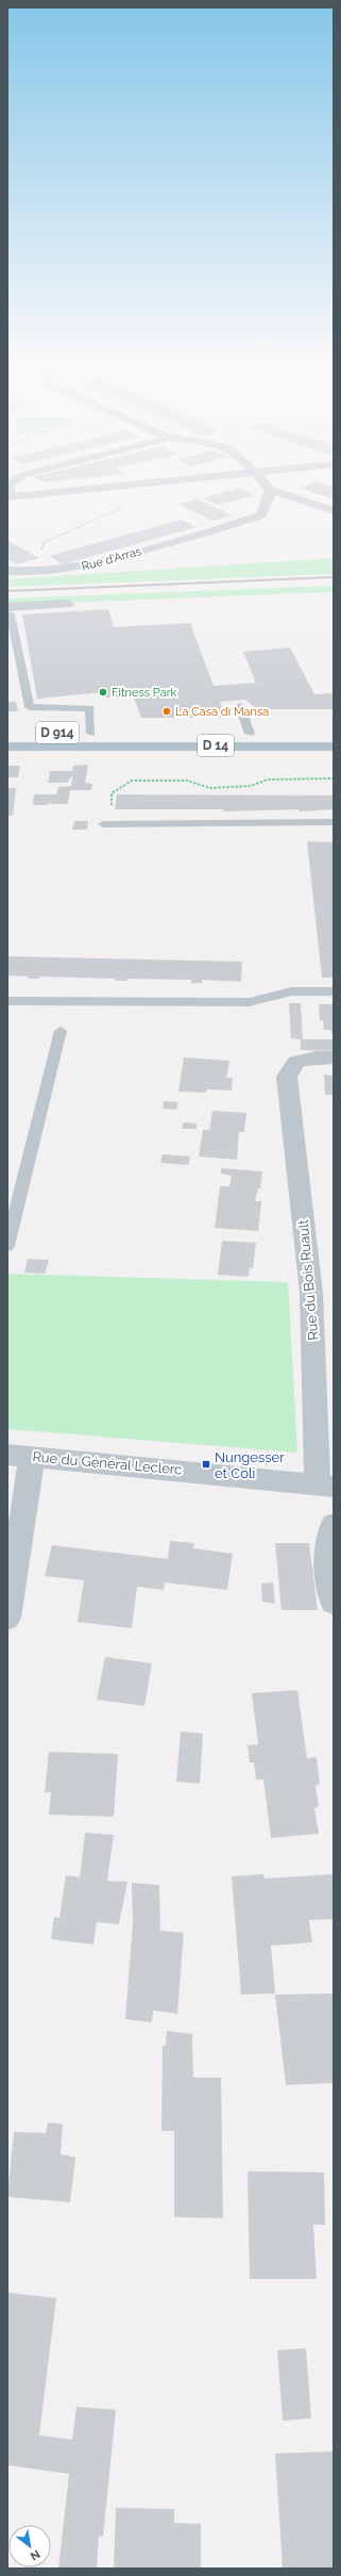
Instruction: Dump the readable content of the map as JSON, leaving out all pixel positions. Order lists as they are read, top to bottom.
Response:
{
  "streets": {
    "main road": ["D 914", "D 14"],
    "street": ["Rue d'Arras", "Rue du Bois Ruault", "Rue du Général Leclerc"]
  },
  "crossings": [
    ["D 914", "D 14"],
    ["Rue du Bois Ruault", "Rue du Général Leclerc"]
  ],
  "places": {
    "other": ["Fitness Park", "La Casa di Mansa"],
    "transit": ["Nungesser et Coli"]
  },
  "north": "bottom right"
}
